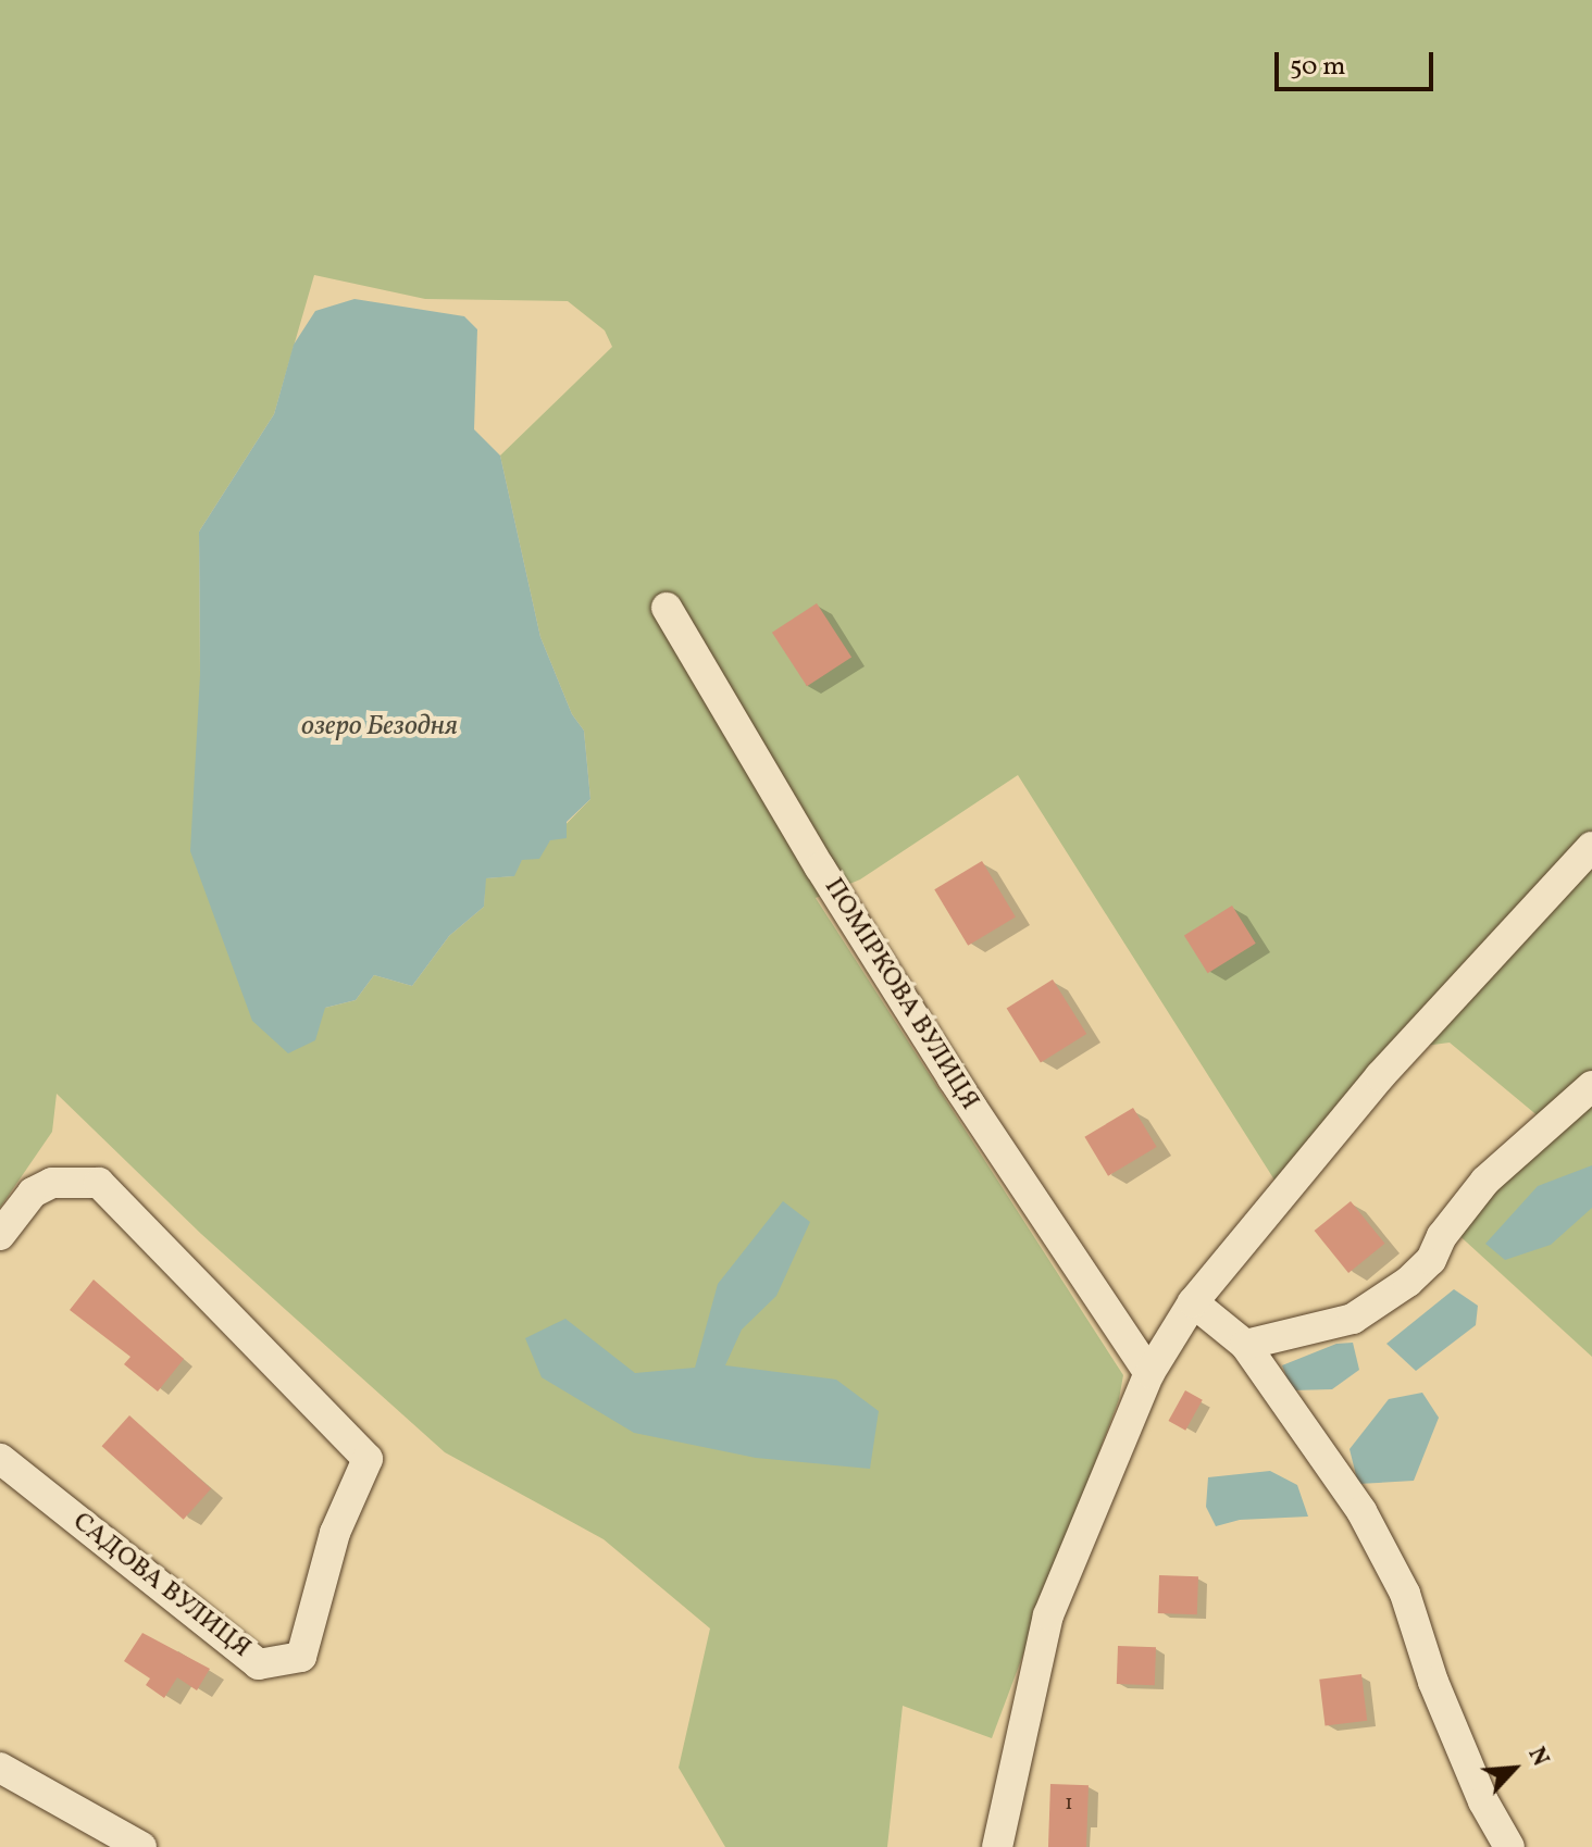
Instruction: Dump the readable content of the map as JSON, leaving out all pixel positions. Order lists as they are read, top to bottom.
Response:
{
  "streets": {
    "street": ["ПОМІРКОВА ВУЛИЦЯ", "САДОВА ВУЛИЦЯ"]
  },
  "water": ["озеро Безодня"],
  "house_numbers": ["1"],
  "scale_bar": "50 m",
  "north": "top right"
}
